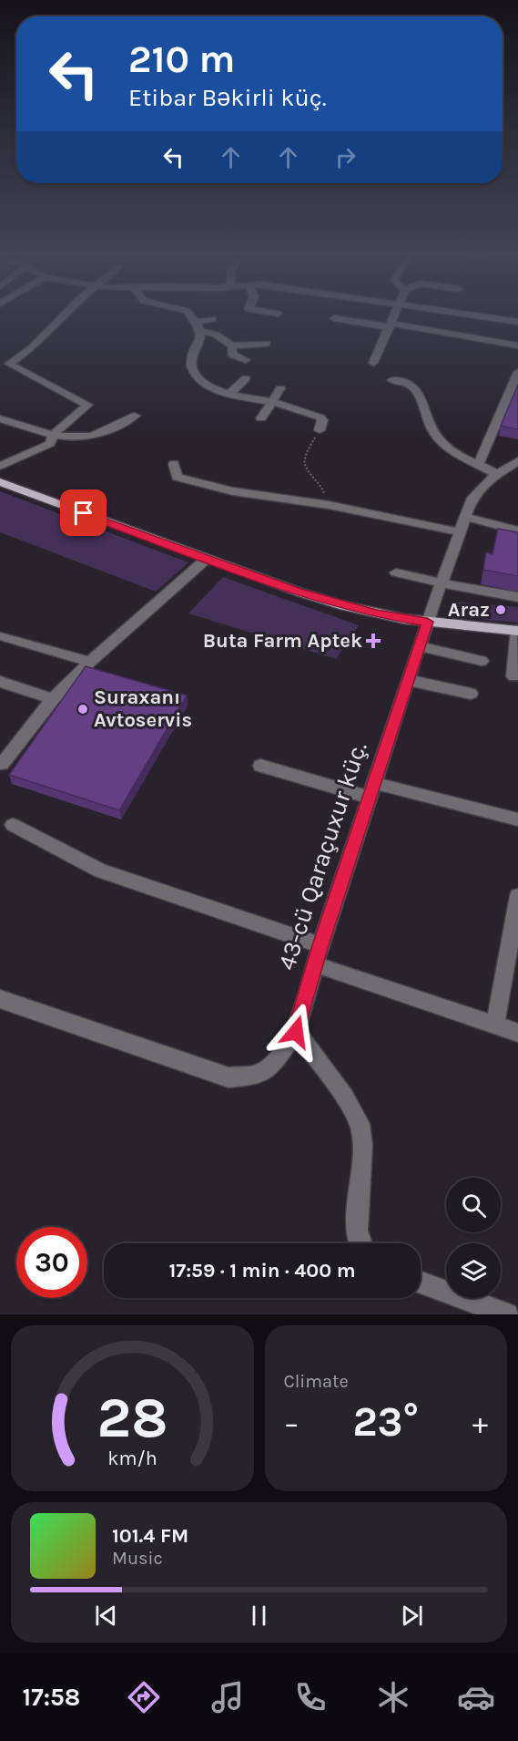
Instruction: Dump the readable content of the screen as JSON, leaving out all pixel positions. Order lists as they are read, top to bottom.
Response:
{
  "streets": {
    "street": ["43-cü Qaraçuxur küç."]
  },
  "places": {
    "other": ["Araz", "Suraxanı Avtoservis"],
    "health": ["Buta Farm Aptek"]
  },
  "page": {
    "turn": ["210 m", "Etibar Bəkirli küç."],
    "limit": "30",
    "trip": "17:59 · 1 min · 400 m",
    "tile": "Climate",
    "heat": ["−", "23°", "+"],
    "song": ["101.4 FM", "Music"],
    "tabs": "17:58",
    "gauge": ["28", "km/h"]
  }
}
